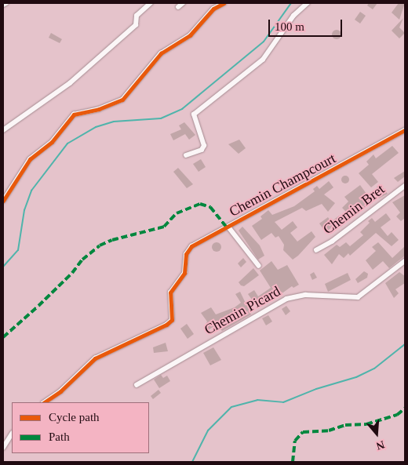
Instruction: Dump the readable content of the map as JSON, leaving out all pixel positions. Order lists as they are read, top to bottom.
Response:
{
  "streets": {
    "street": ["Chemin Champcourt", "Chemin Bret", "Chemin Picard"]
  },
  "legend": ["Cycle path", "Path"],
  "scale_bar": "100 m",
  "north": "bottom"
}
